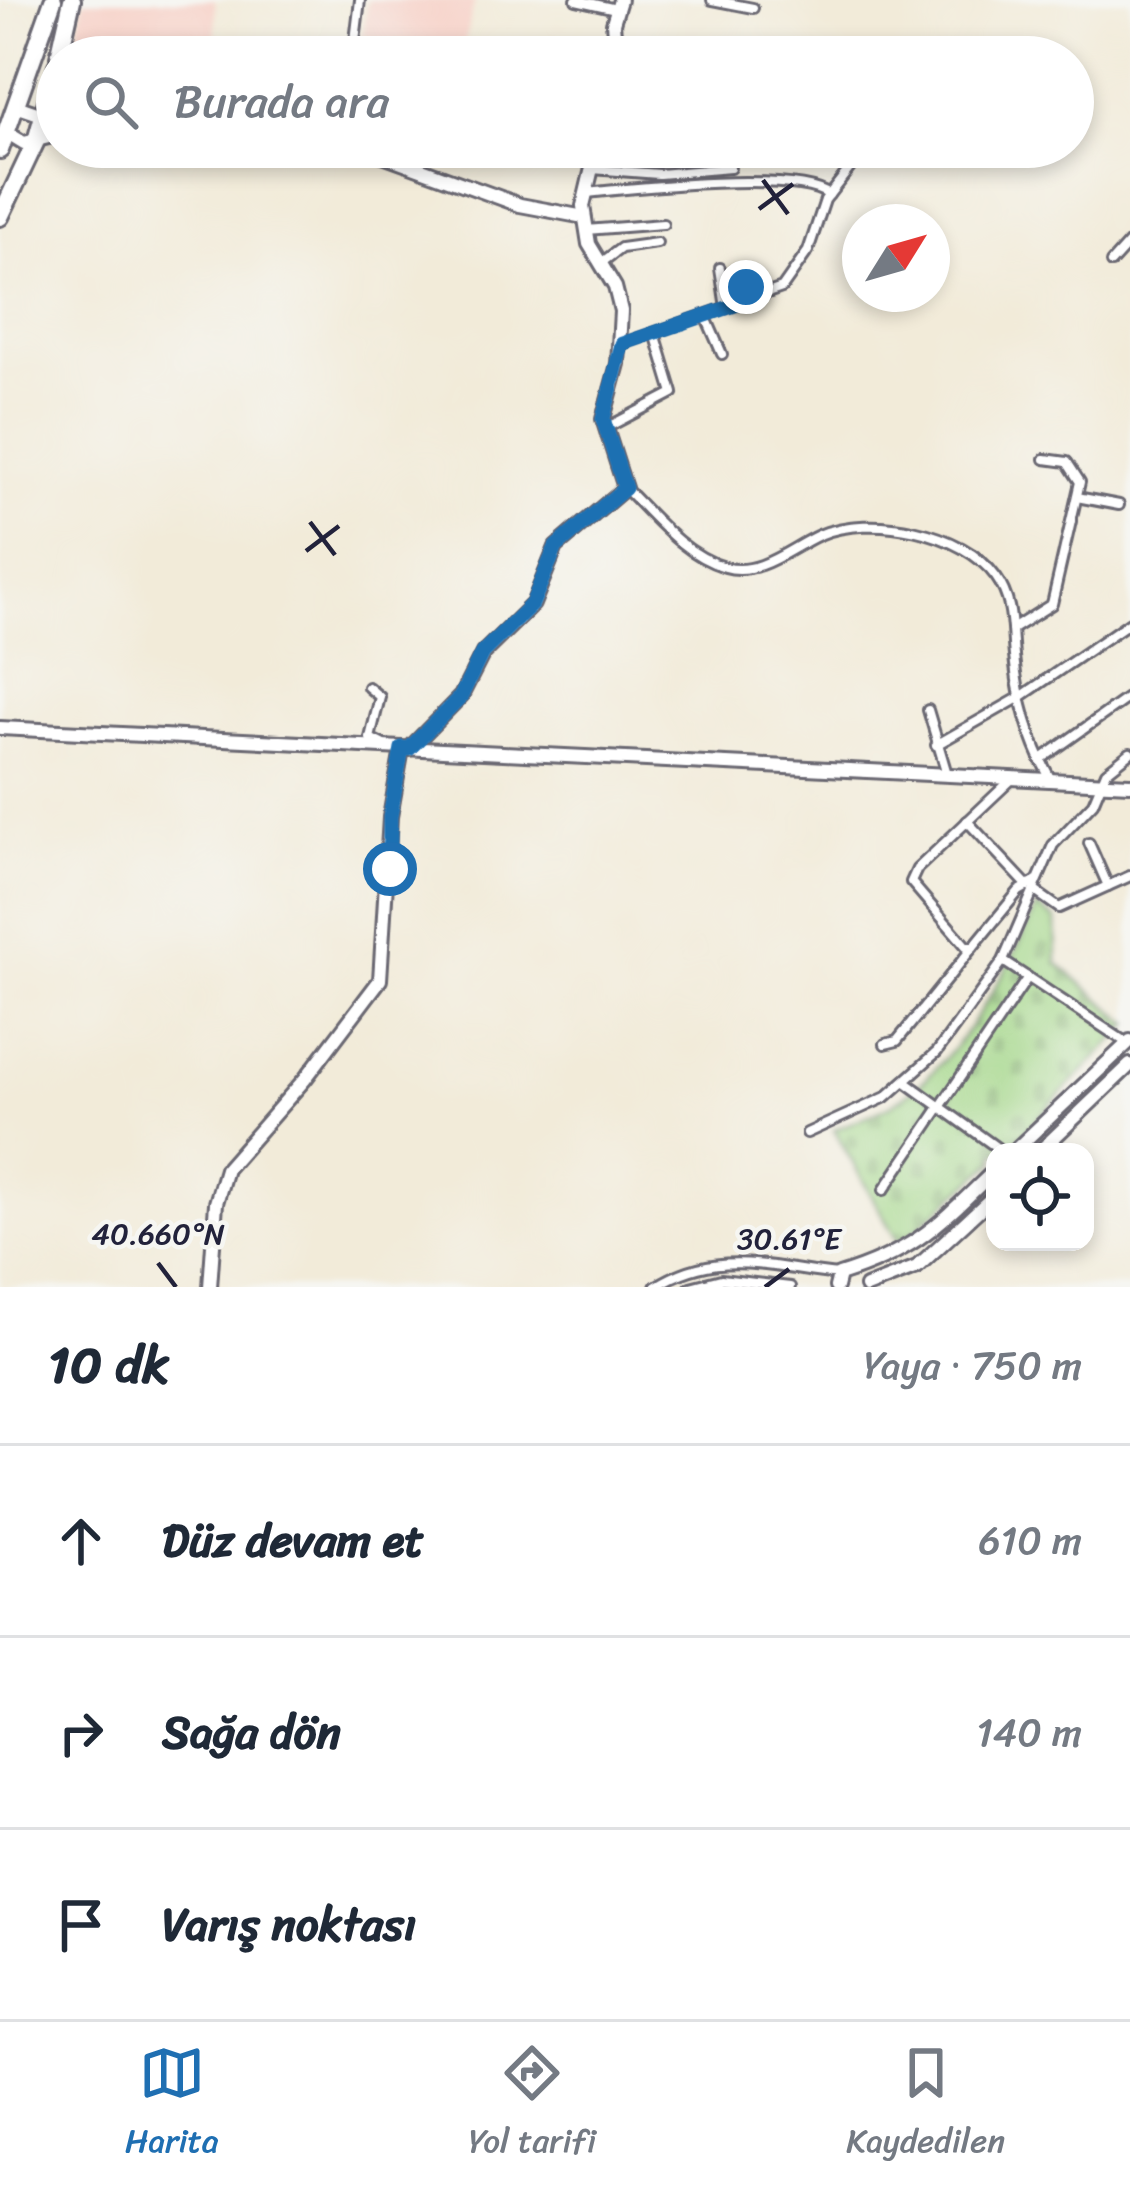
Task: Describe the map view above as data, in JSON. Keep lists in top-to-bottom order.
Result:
{
  "north": "top right",
  "page": {
    "search": "Burada ara",
    "heading": ["10 dk", "Yaya · 750 m"],
    "list": [
      ["Düz devam et", "610 m"],
      ["Sağa dön", "140 m"],
      "Varış noktası"
    ],
    "nav": ["Harita", "Yol tarifi", "Kaydedilen"]
  },
  "coordinates": ["40.660°N", "30.61°E"]
}
